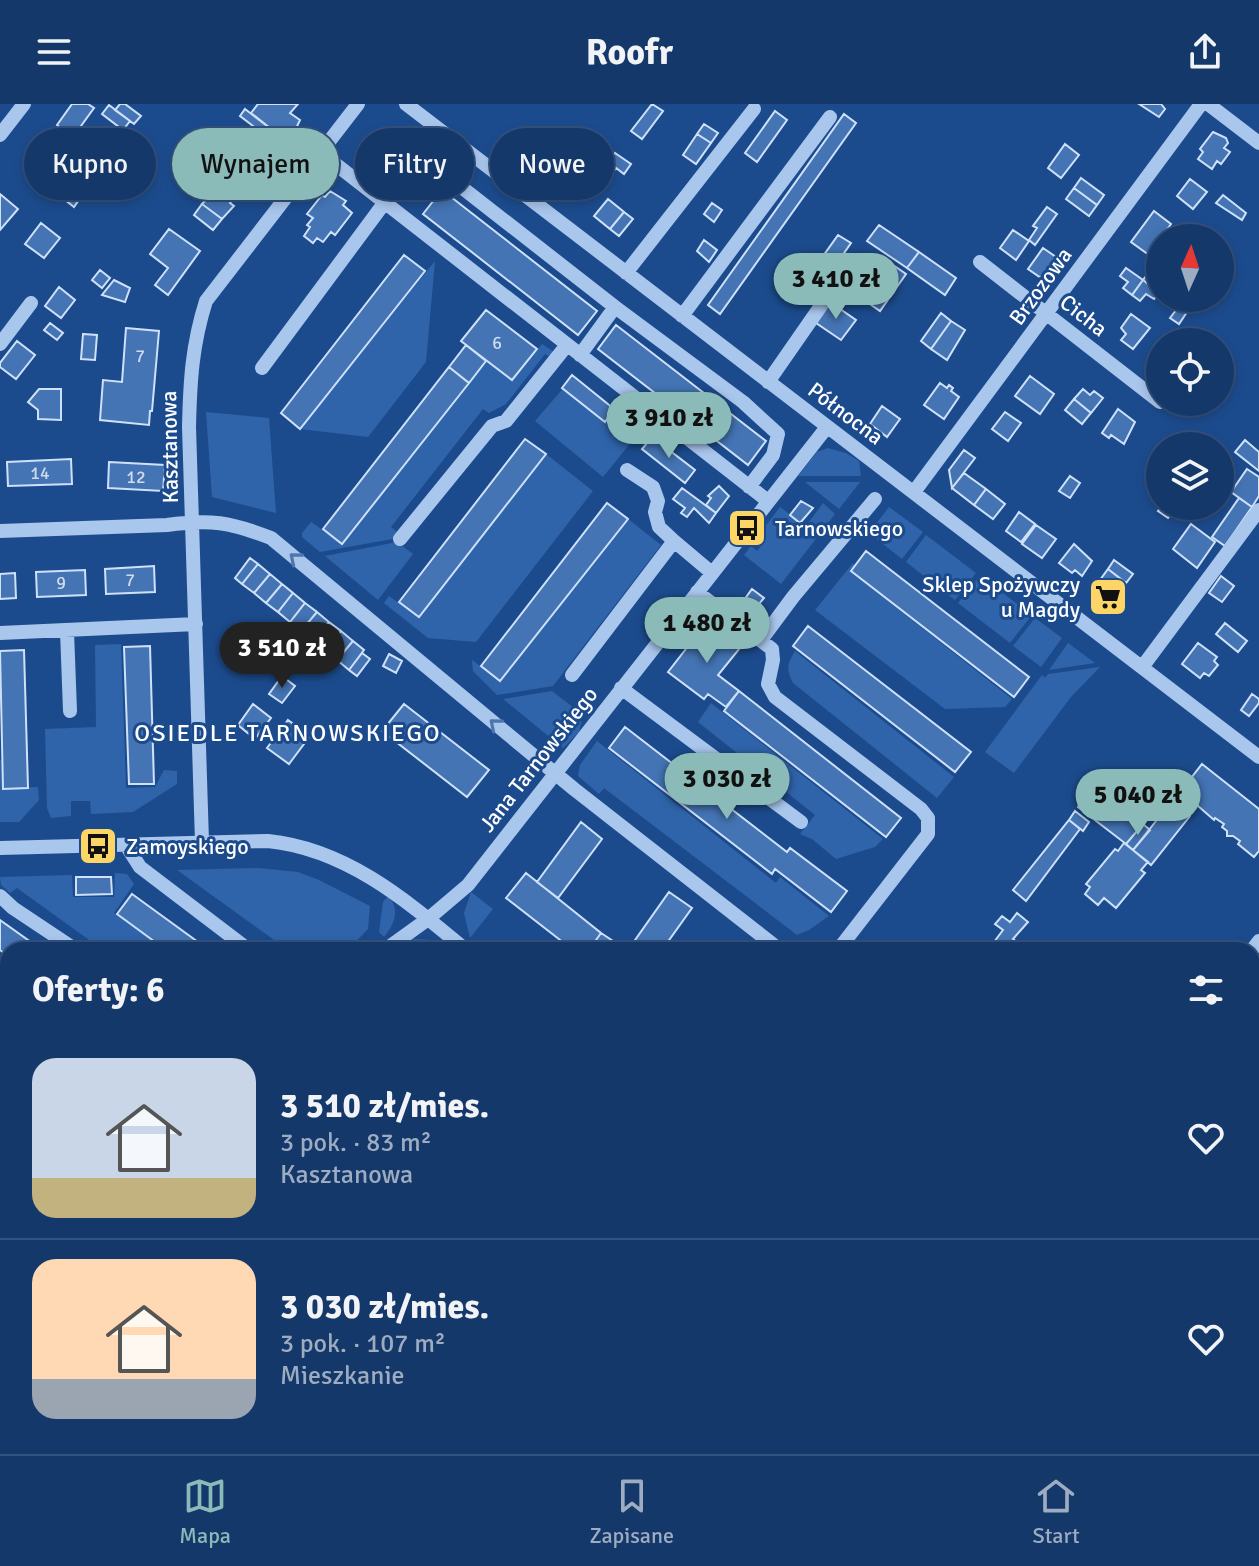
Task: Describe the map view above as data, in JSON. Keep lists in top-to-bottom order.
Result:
{
  "streets": {
    "street": [
      "Brzozowa",
      "Cicha",
      "Północna",
      "Kasztanowa",
      "Jana Tarnowskiego"
    ]
  },
  "crossings": [
    ["Brzozowa", "Cicha"],
    ["Brzozowa", "Północna"],
    ["Północna", "Jana Tarnowskiego"]
  ],
  "districts": ["OSIEDLE TARNOWSKIEGO"],
  "places": {
    "bus stop": ["Tarnowskiego", "Zamoyskiego"],
    "supermarket": ["Sklep Spożywczy u Magdy"]
  },
  "house_numbers": [
    "6",
    "7",
    "14",
    "12",
    "7",
    "9"
  ],
  "north": "top",
  "page": {
    "header": "Roofr",
    "chip": [
      "Kupno",
      "Wynajem",
      "Filtry",
      "Nowe"
    ],
    "price": [
      "3 410 zł",
      "3 910 zł",
      "1 480 zł",
      "3 510 zł",
      "3 030 zł",
      "5 040 zł"
    ],
    "heading": "Oferty: 6",
    "list": [
      {
        "name": "3 510 zł/mies.",
        "note": "3 pok. · 83 m² · Kasztanowa"
      },
      {
        "name": "3 030 zł/mies.",
        "note": "3 pok. · 107 m² · Mieszkanie"
      }
    ],
    "tabs": ["Mapa", "Zapisane", "Start"]
  }
}
